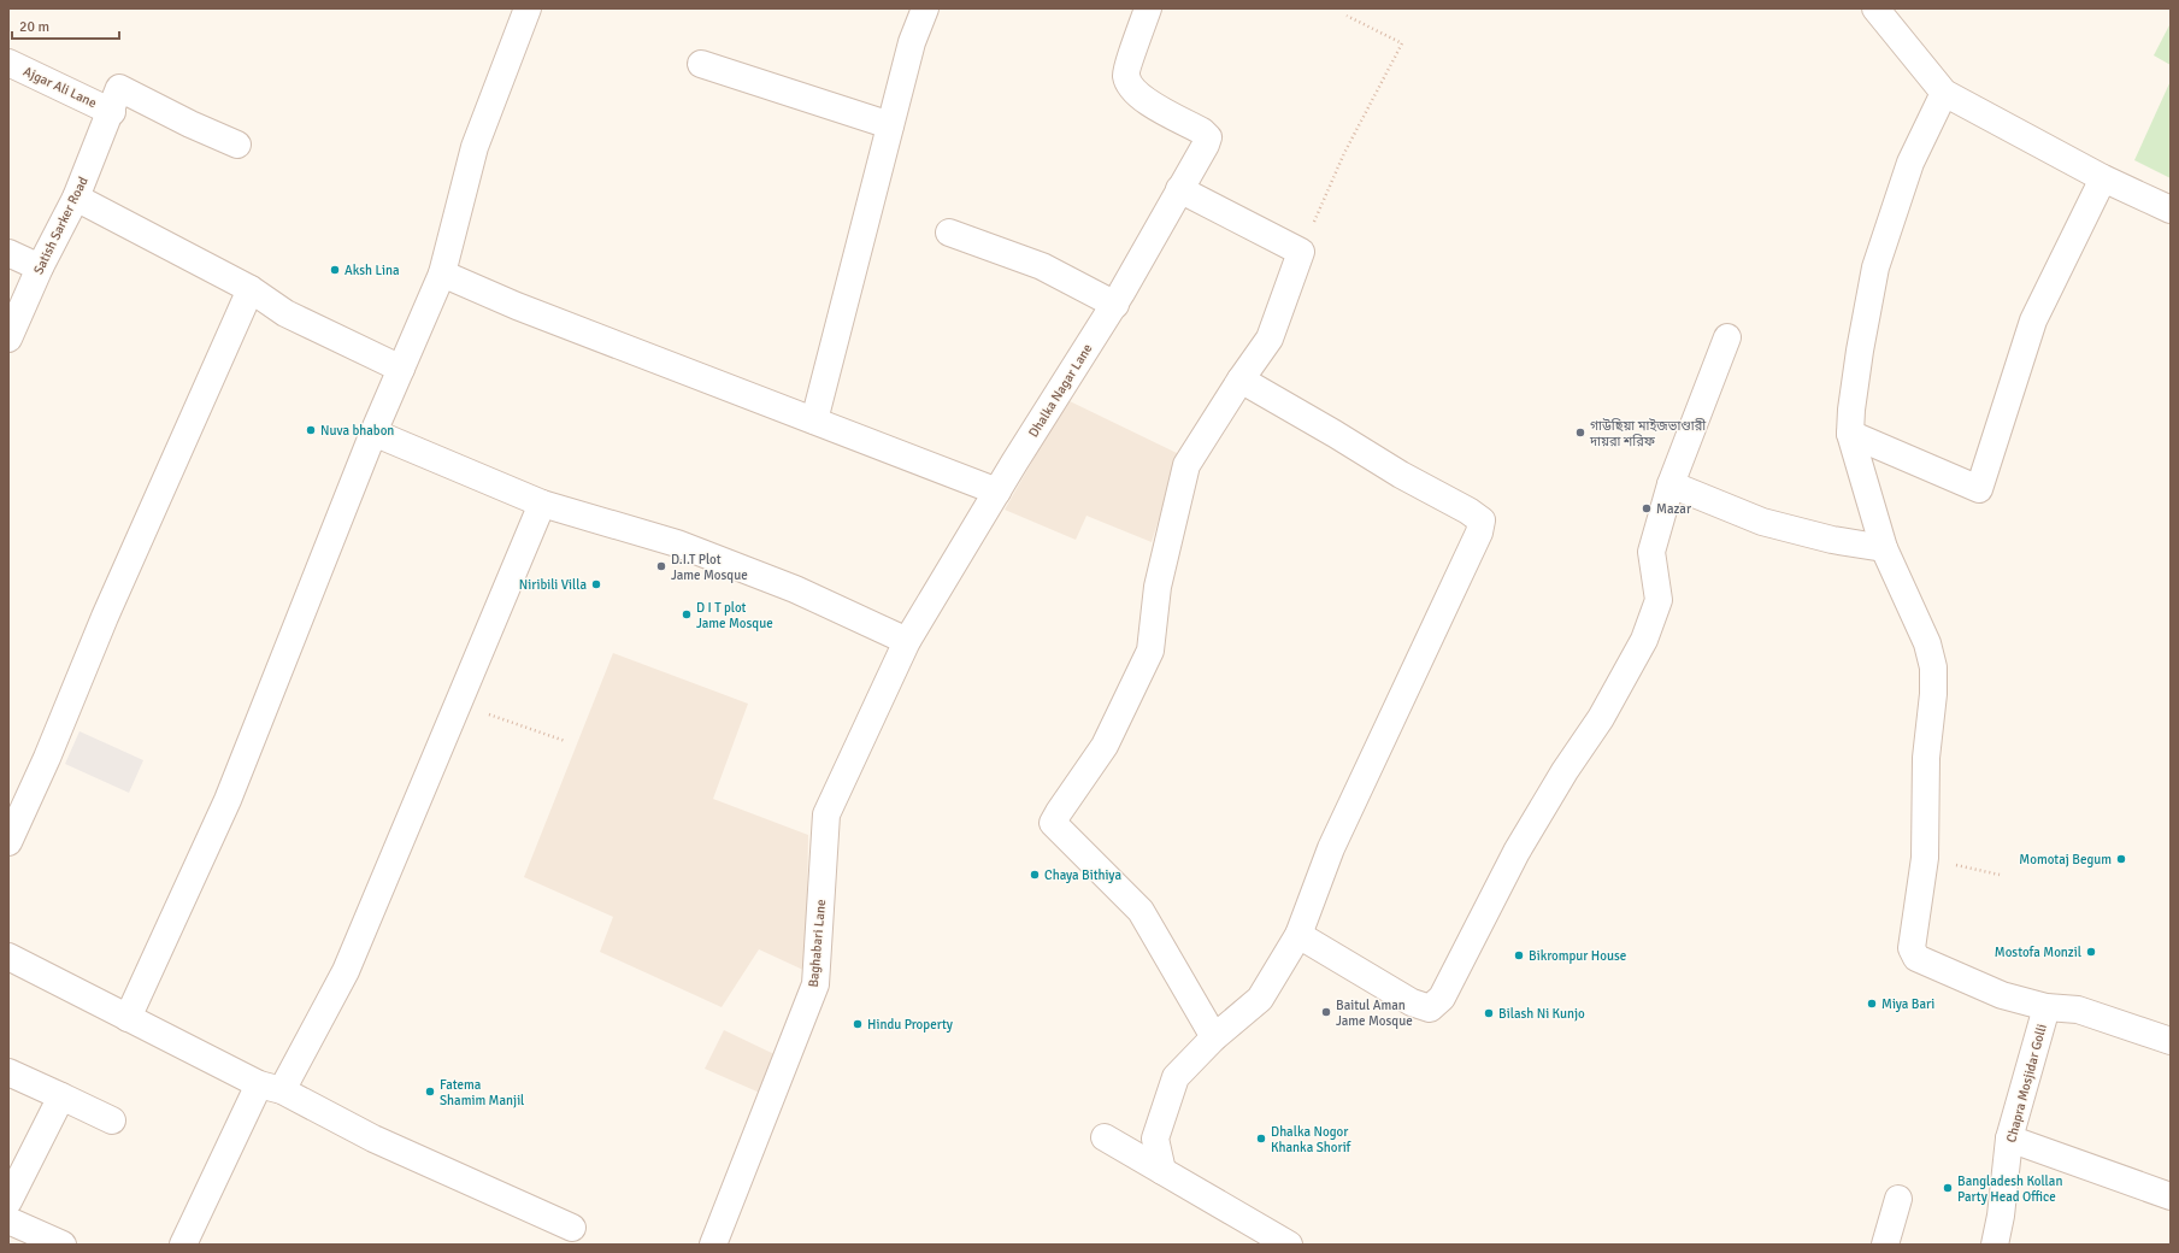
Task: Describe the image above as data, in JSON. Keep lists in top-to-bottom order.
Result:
{
  "streets": {
    "street": [
      "Ajgar Ali Lane",
      "Satish Sarker Road",
      "Dhalka Nagar Lane",
      "Baghabari Lane",
      "Chapra Mosjidar Golli"
    ]
  },
  "crossings": [
    ["Ajgar Ali Lane", "Satish Sarker Road"],
    ["Dhalka Nagar Lane", "Baghabari Lane"]
  ],
  "places": [
    "Aksh Lina",
    "Nuva bhabon",
    "গাউছিয়া মাইজভাণ্ডারী দায়রা শরিফ",
    "Mazar",
    "D.I.T Plot Jame Mosque",
    "Niribili Villa",
    "D I T plot Jame Mosque",
    "Momotaj Begum",
    "Chaya Bithiya",
    "Mostofa Monzil",
    "Bikrompur House",
    "Miya Bari",
    "Baitul Aman Jame Mosque",
    "Bilash Ni Kunjo",
    "Hindu Property",
    "Fatema Shamim Manjil",
    "Dhalka Nogor Khanka Shorif",
    "Bangladesh Kollan Party Head Office"
  ],
  "scale_bar": "20 m"
}
